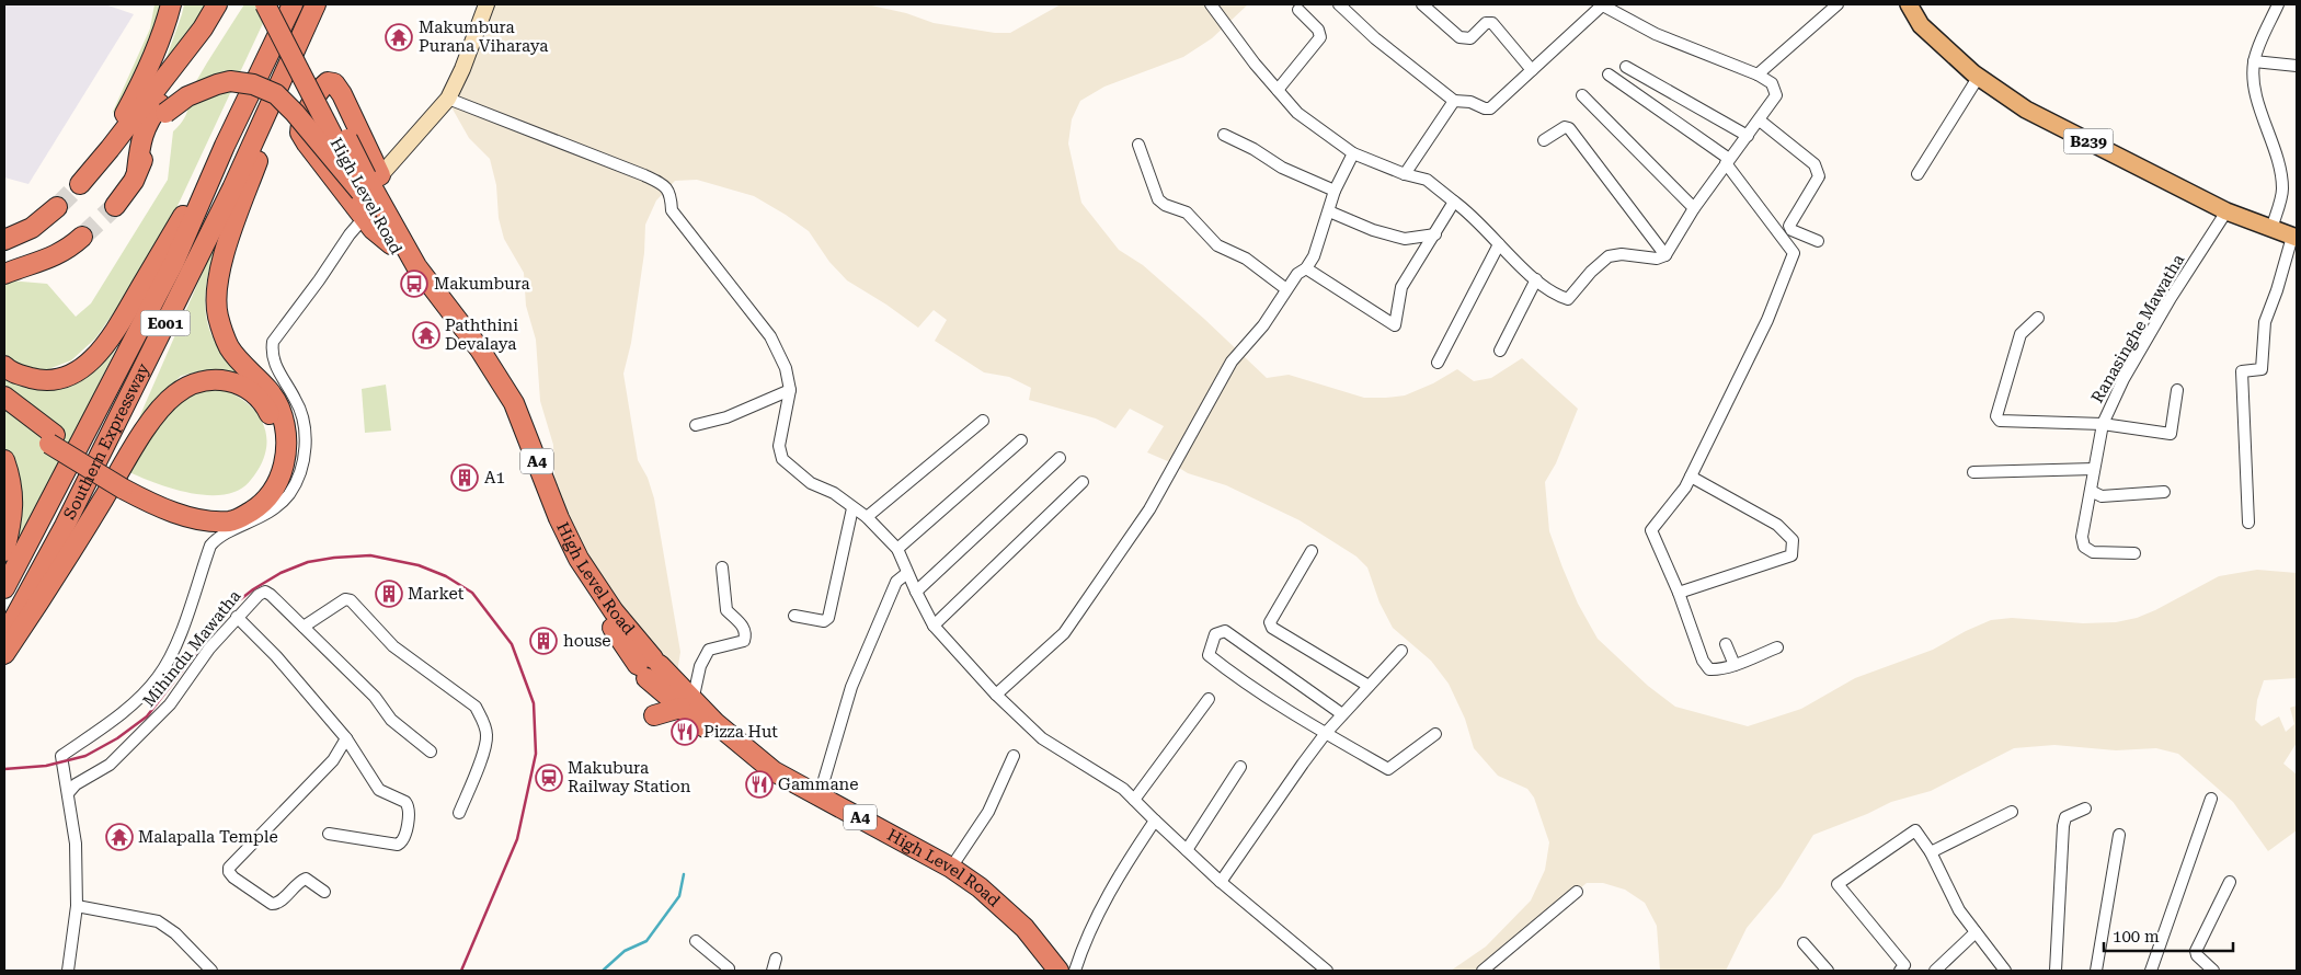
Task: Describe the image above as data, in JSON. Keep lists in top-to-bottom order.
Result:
{
  "streets": {
    "highway": [
      "High Level Road",
      "E001",
      "Southern Expressway",
      "A4"
    ],
    "main road": ["B239"],
    "street": ["Ranasinghe Mawatha", "Mihindu Mawatha"]
  },
  "crossings": [
    ["B239", "Ranasinghe Mawatha"]
  ],
  "places": {
    "temple": ["Makumbura Purana Viharaya", "Paththini Devalaya", "Malapalla Temple"],
    "bus stop": ["Makumbura"],
    "building": ["A1", "Market", "house"],
    "restaurant": ["Pizza Hut", "Gammane"],
    "station": ["Makubura Railway Station"]
  },
  "scale_bar": "100 m"
}
